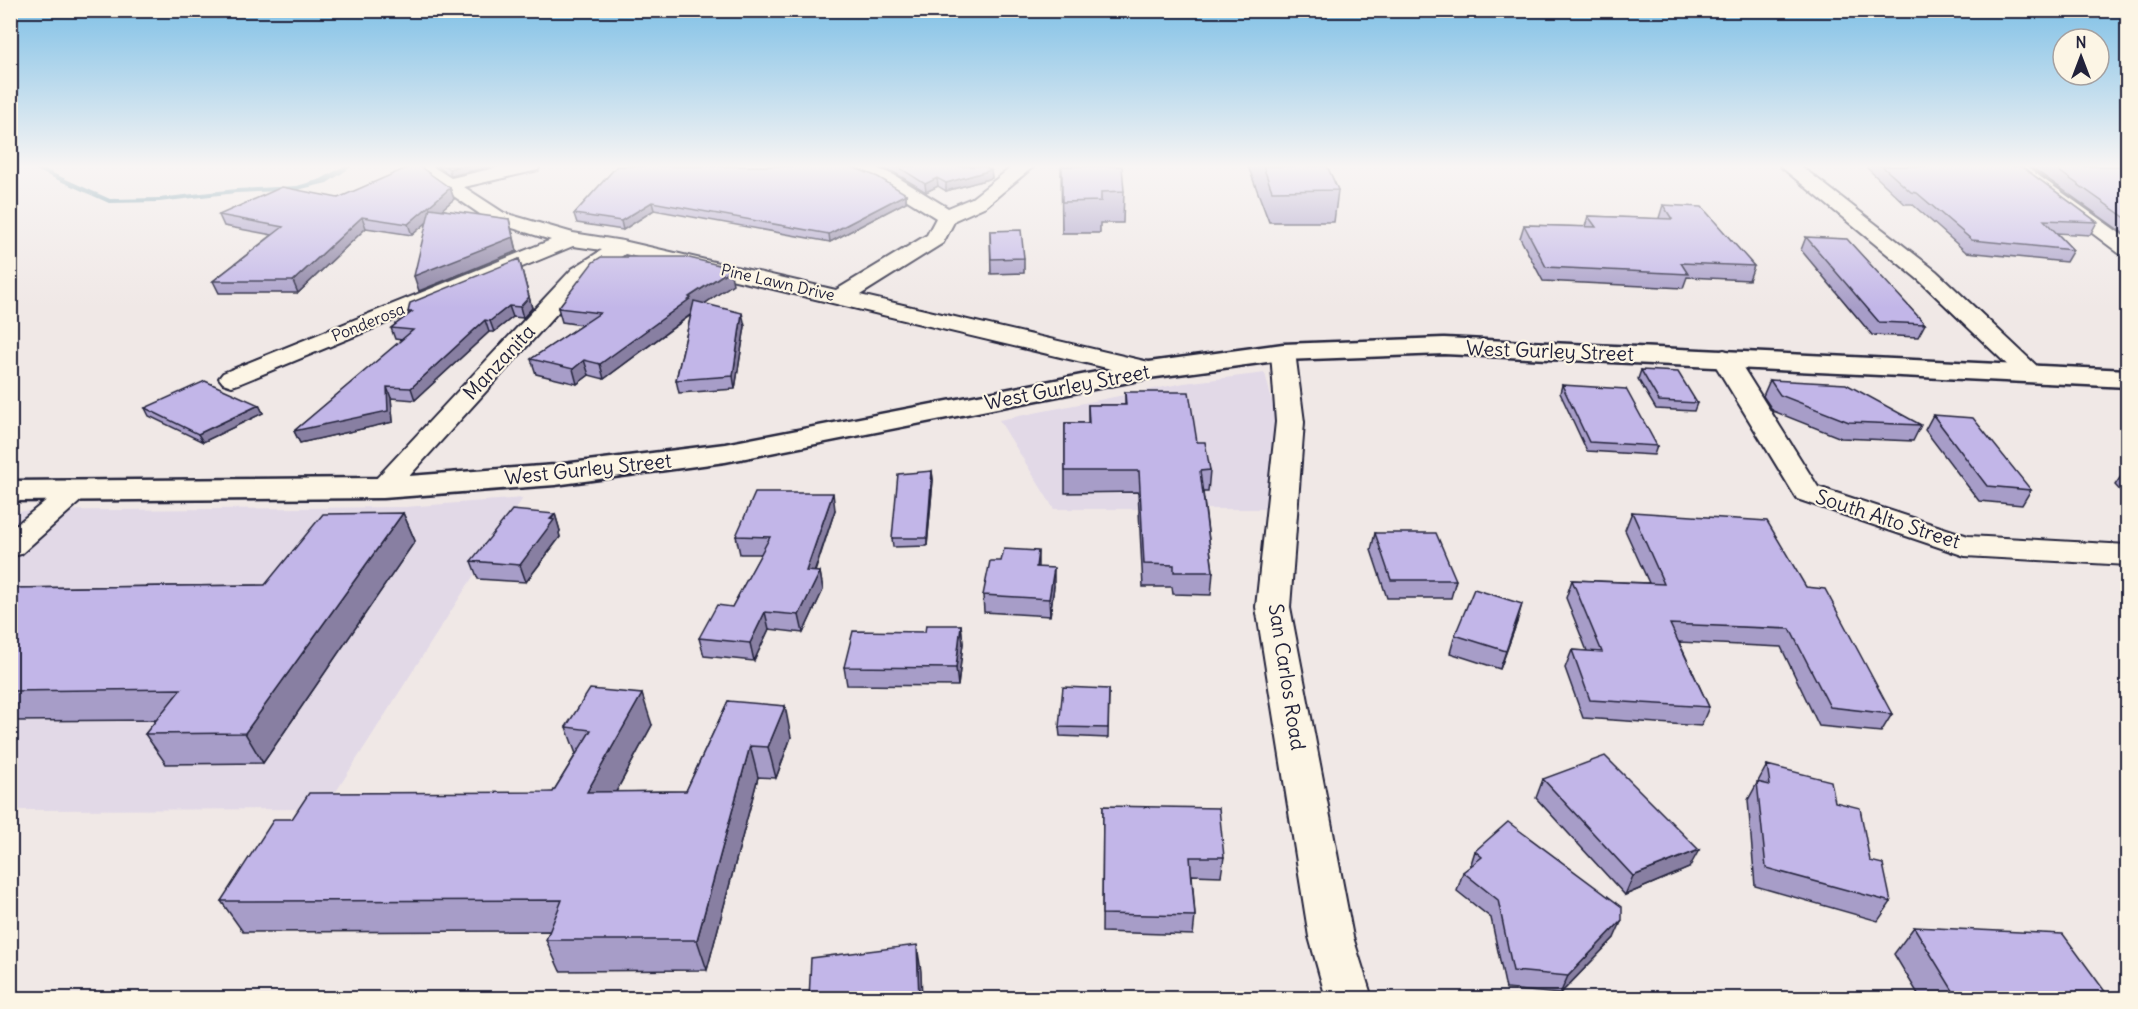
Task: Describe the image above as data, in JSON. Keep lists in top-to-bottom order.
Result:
{
  "streets": {
    "main road": ["West Gurley Street"],
    "street": [
      "Pine Lawn Drive",
      "Ponderosa",
      "Manzanita",
      "South Alto Street",
      "San Carlos Road"
    ]
  },
  "crossings": [
    ["Pine Lawn Drive", "Ponderosa"],
    ["Pine Lawn Drive", "West Gurley Street"],
    ["Pine Lawn Drive", "Manzanita"],
    ["West Gurley Street", "Manzanita"],
    ["West Gurley Street", "South Alto Street"],
    ["West Gurley Street", "San Carlos Road"]
  ],
  "north": "top"
}
